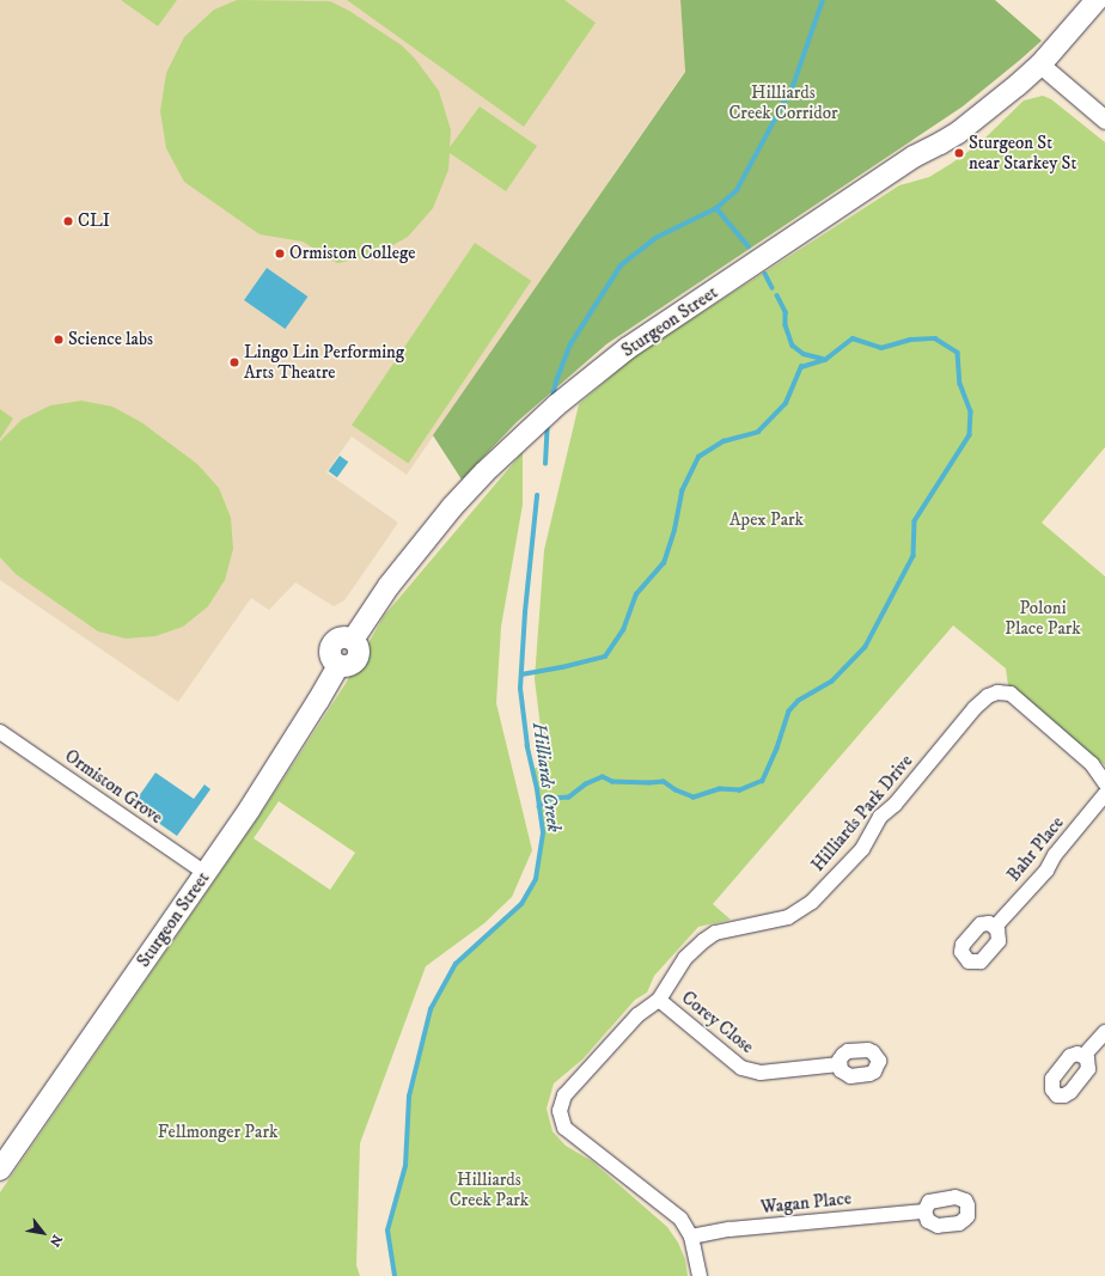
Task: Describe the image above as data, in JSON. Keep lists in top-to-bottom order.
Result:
{
  "streets": {
    "main road": ["Sturgeon Street"],
    "street": [
      "Ormiston Grove",
      "Hilliards Park Drive",
      "Bahr Place",
      "Corey Close",
      "Wagan Place"
    ]
  },
  "crossings": [
    ["Sturgeon Street", "Ormiston Grove"],
    ["Hilliards Park Drive", "Corey Close"],
    ["Hilliards Park Drive", "Wagan Place"]
  ],
  "water": ["Hilliards Creek"],
  "parks": [
    "Hilliards Creek Corridor",
    "Apex Park",
    "Poloni Place Park",
    "Fellmonger Park",
    "Hilliards Creek Park"
  ],
  "places": [
    "Sturgeon St near Starkey St",
    "CLI",
    "Ormiston College",
    "Science labs",
    "Lingo Lin Performing Arts Theatre"
  ],
  "north": "bottom right"
}
